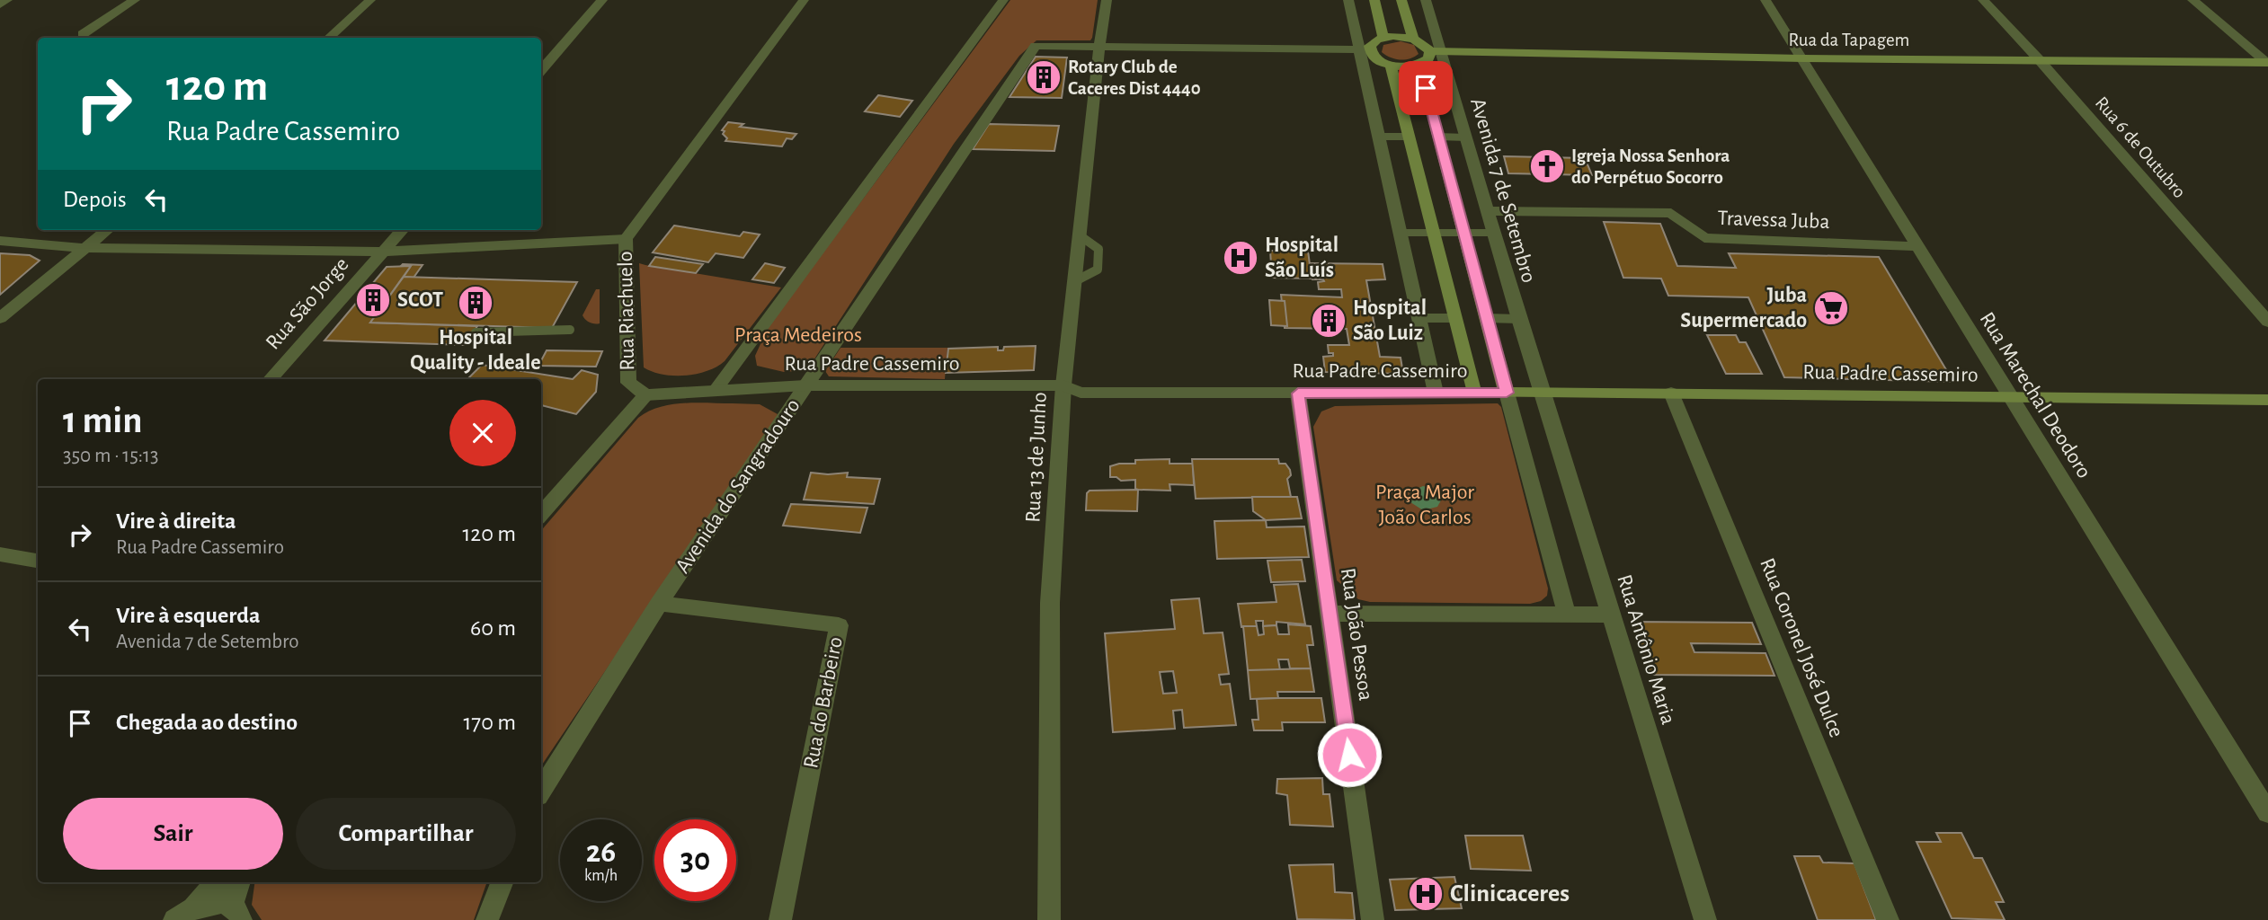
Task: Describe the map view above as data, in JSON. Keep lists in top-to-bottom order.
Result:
{
  "streets": {
    "main road": ["Rua da Tapagem", "Rua Padre Cassemiro"],
    "street": [
      "Rua 6 de Outubro",
      "Avenida 7 de Setembro",
      "Travessa Juba",
      "Rua São Jorge",
      "Rua Riachuelo",
      "Rua Marechal Deodoro",
      "Rua 13 de Junho",
      "Avenida do Sangradouro",
      "Rua João Pessoa",
      "Rua Coronel José Dulce",
      "Rua Antônio Maria",
      "Rua do Barbeiro"
    ]
  },
  "crossings": [
    ["Rua da Tapagem", "Rua 6 de Outubro"],
    ["Rua da Tapagem", "Avenida 7 de Setembro"],
    ["Rua da Tapagem", "Rua Marechal Deodoro"],
    ["Avenida 7 de Setembro", "Travessa Juba"],
    ["Avenida 7 de Setembro", "Rua Padre Cassemiro"],
    ["Avenida 7 de Setembro", "Rua Antônio Maria"],
    ["Travessa Juba", "Rua Marechal Deodoro"],
    ["Rua Riachuelo", "Rua Padre Cassemiro"],
    ["Rua Padre Cassemiro", "Rua Marechal Deodoro"],
    ["Rua Padre Cassemiro", "Rua 13 de Junho"],
    ["Rua Padre Cassemiro", "Avenida do Sangradouro"],
    ["Rua Padre Cassemiro", "Rua João Pessoa"],
    ["Rua Padre Cassemiro", "Rua Coronel José Dulce"],
    ["Rua Padre Cassemiro", "Rua Antônio Maria"],
    ["Rua 13 de Junho", "Avenida do Sangradouro"],
    ["Avenida do Sangradouro", "Rua do Barbeiro"]
  ],
  "parks": ["Praça Medeiros", "Praça Major João Carlos"],
  "places": {
    "building": [
      "Rotary Club de Caceres Dist 4440",
      "SCOT",
      "Hospital Quality - Ideale",
      "Hospital São Luiz"
    ],
    "church": ["Igreja Nossa Senhora do Perpétuo Socorro"],
    "hospital": ["Hospital São Luís", "Clinicaceres"],
    "supermarket": ["Juba Supermercado"]
  },
  "page": {
    "turn": ["120 m", "Rua Padre Cassemiro"],
    "then": "Depois",
    "heading": ["1 min", "350 m · 15:13"],
    "list": [
      {
        "name": "Vire à direita",
        "note": "Rua Padre Cassemiro",
        "value": "120 m"
      },
      {
        "name": "Vire à esquerda",
        "note": "Avenida 7 de Setembro",
        "value": "60 m"
      },
      {
        "name": "Chegada ao destino",
        "value": "170 m"
      }
    ],
    "buttons": ["Sair", "Compartilhar"],
    "speed": "26 km/h",
    "limit": "30"
  }
}
